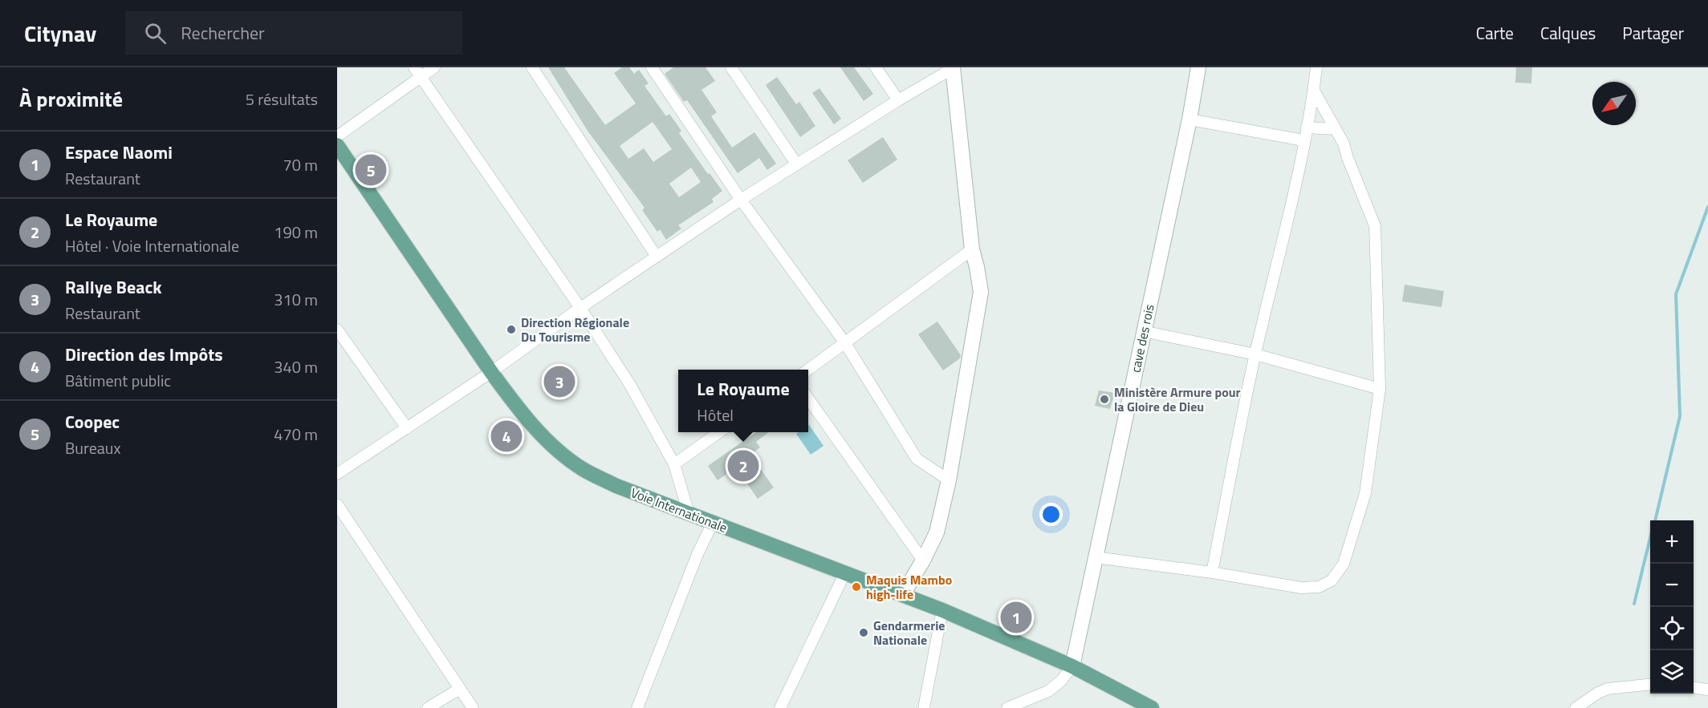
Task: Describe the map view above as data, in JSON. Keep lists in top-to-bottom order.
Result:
{
  "streets": {
    "main road": ["Voie Internationale"],
    "street": ["cave des rois"]
  },
  "crossings": [
    ["cave des rois", "Voie Internationale"]
  ],
  "places": [
    "Direction Régionale Du Tourisme",
    "Ministère Armure pour la Gloire de Dieu",
    "Maquis Mambo high-life",
    "Gendarmerie Nationale"
  ],
  "north": "bottom left",
  "page": {
    "header": "Citynav",
    "search": "Rechercher",
    "nav": ["Carte", "Calques", "Partager"],
    "heading": ["À proximité", "5 résultats"],
    "list": [
      {
        "mark": "1",
        "name": "Espace Naomi",
        "note": "Restaurant",
        "value": "70 m"
      },
      {
        "mark": "2",
        "name": "Le Royaume",
        "note": "Hôtel · Voie Internationale",
        "value": "190 m"
      },
      {
        "mark": "3",
        "name": "Rallye Beack",
        "note": "Restaurant",
        "value": "310 m"
      },
      {
        "mark": "4",
        "name": "Direction des Impôts",
        "note": "Bâtiment public",
        "value": "340 m"
      },
      {
        "mark": "5",
        "name": "Coopec",
        "note": "Bureaux",
        "value": "470 m"
      }
    ],
    "pins": [
      "5",
      "3",
      "4",
      "2",
      "1"
    ],
    "popup": ["Le Royaume", "Hôtel"],
    "map_buttons": ["+", "−"]
  }
}
